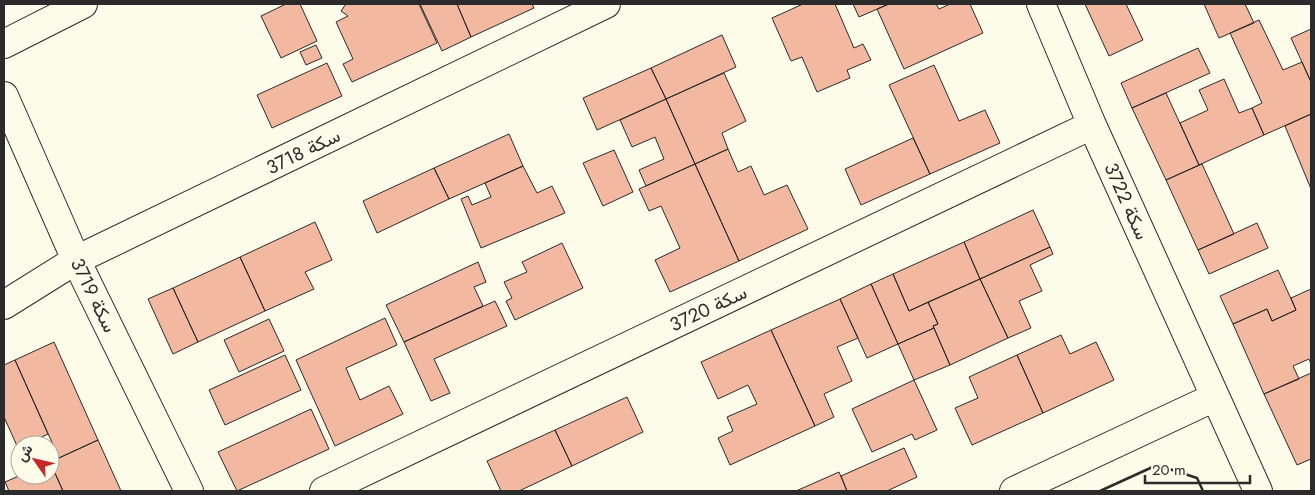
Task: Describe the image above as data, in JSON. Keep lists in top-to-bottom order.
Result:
{
  "streets": {
    "street": [
      "سكة 3718",
      "سكة 3722",
      "سكة 3719",
      "سكة 3720"
    ]
  },
  "crossings": [
    ["سكة 3718", "سكة 3719"],
    ["سكة 3722", "سكة 3720"]
  ],
  "scale_bar": "20 m",
  "north": "top left"
}
